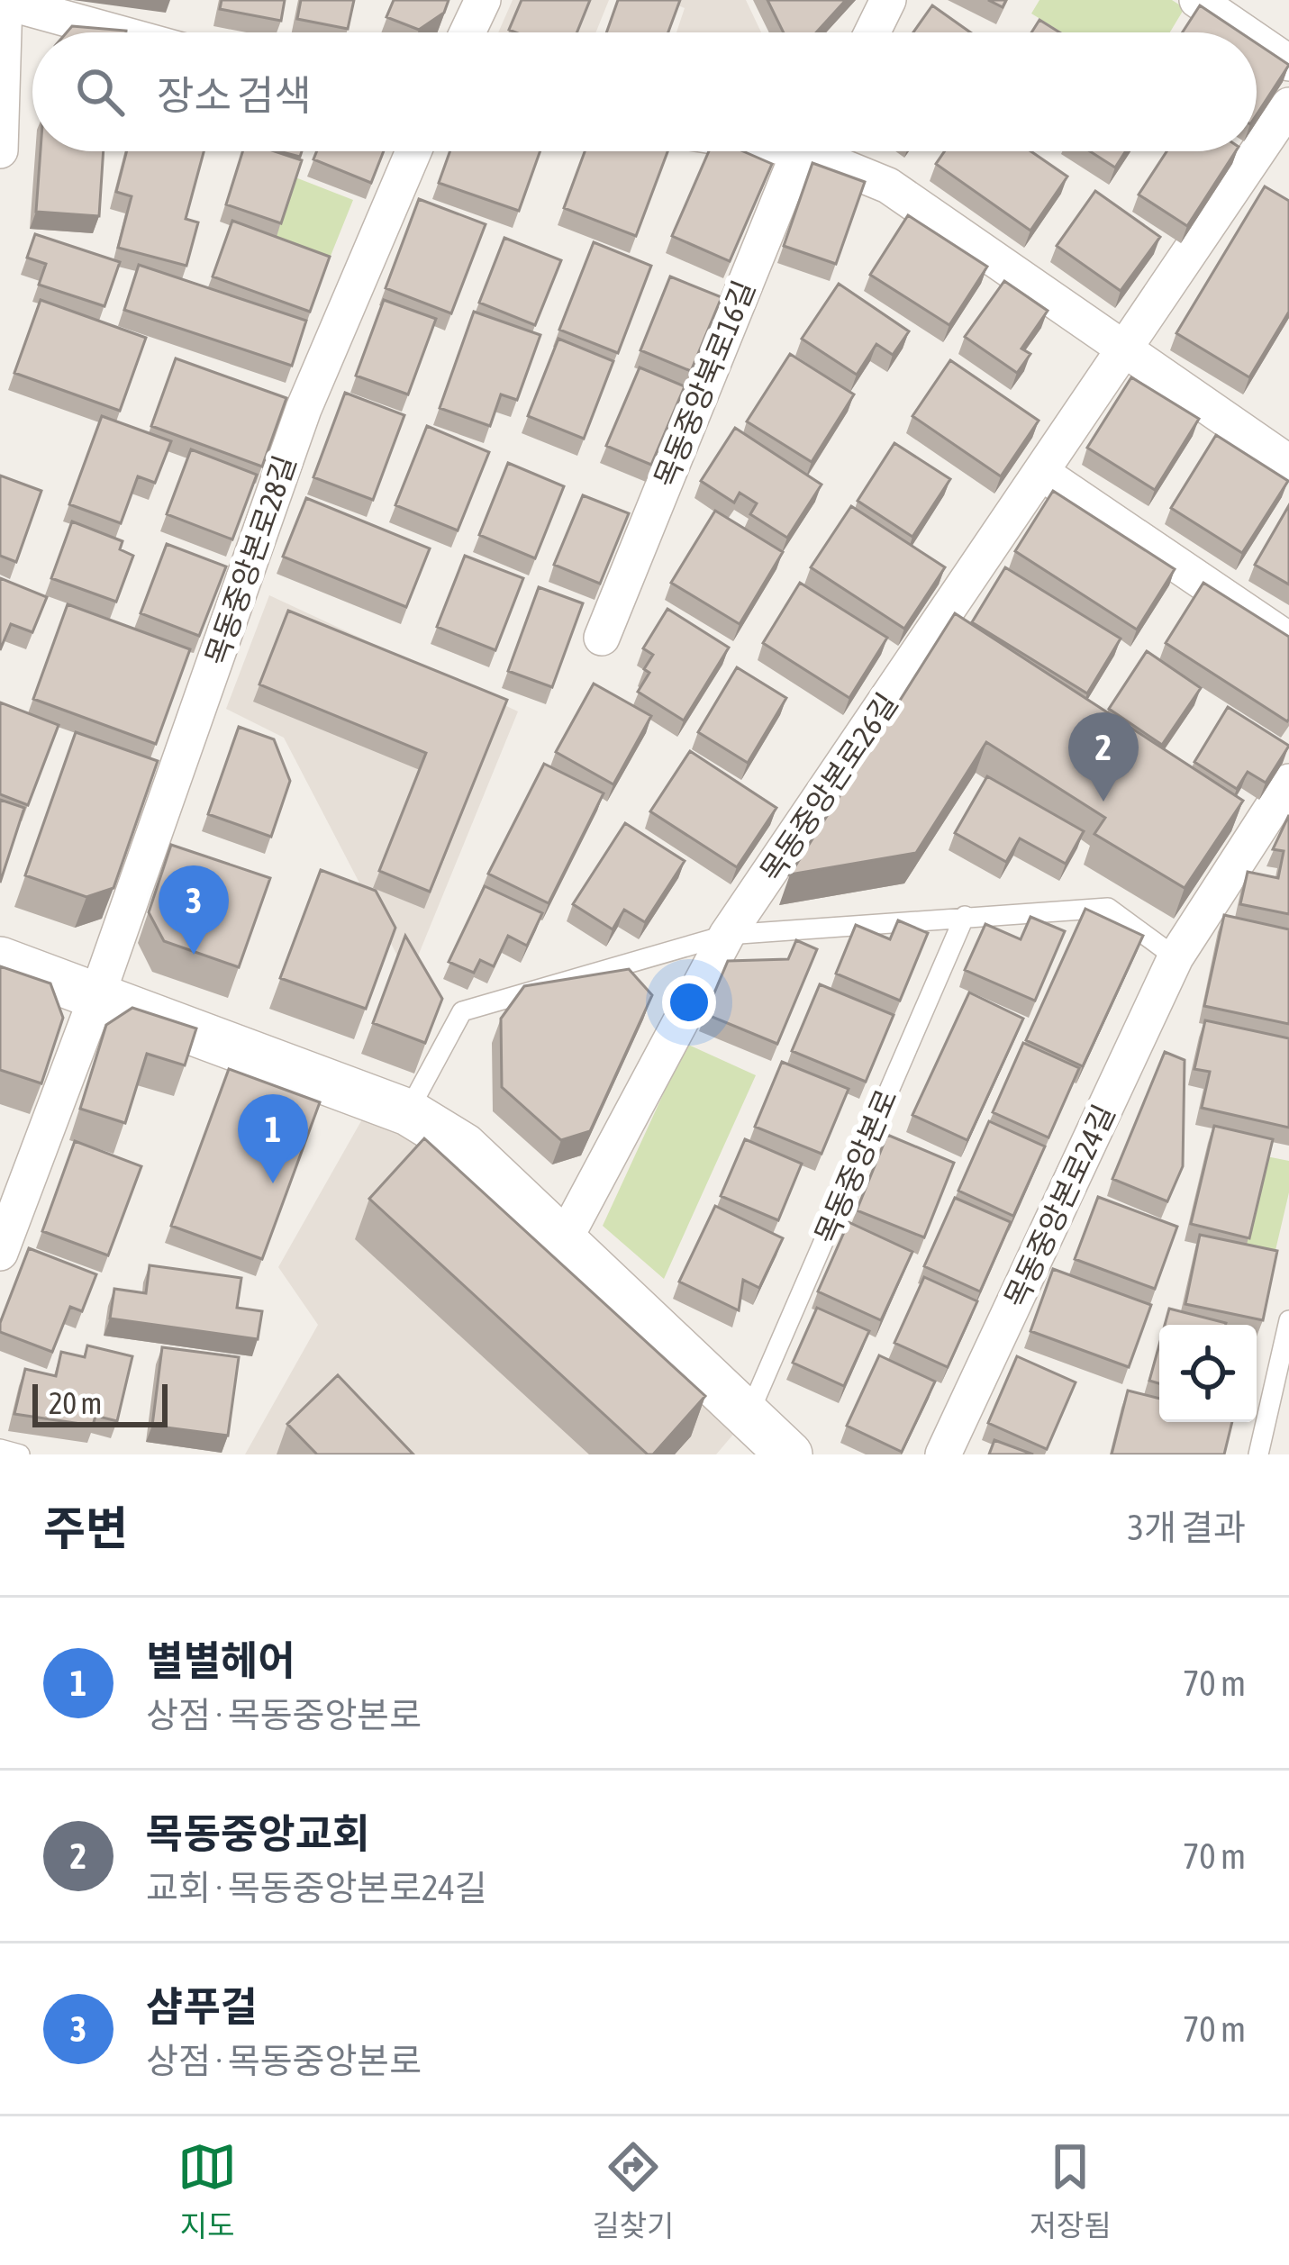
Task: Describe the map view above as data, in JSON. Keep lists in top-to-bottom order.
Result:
{
  "streets": {
    "street": [
      "목동중앙북로16길",
      "목동중앙본로28길",
      "목동중앙본로26길",
      "목동중앙본로24길"
    ],
    "lane": ["목동중앙본로"]
  },
  "scale_bar": "20 m",
  "page": {
    "search": "장소 검색",
    "pins": ["2", "3", "1"],
    "scale": "20 m",
    "heading": ["주변", "3개 결과"],
    "list": [
      {
        "mark": "1",
        "name": "별별헤어",
        "note": "상점 · 목동중앙본로",
        "value": "70 m"
      },
      {
        "mark": "2",
        "name": "목동중앙교회",
        "note": "교회 · 목동중앙본로24길",
        "value": "70 m"
      },
      {
        "mark": "3",
        "name": "샴푸걸",
        "note": "상점 · 목동중앙본로",
        "value": "70 m"
      }
    ],
    "nav": ["지도", "길찾기", "저장됨"]
  }
}
